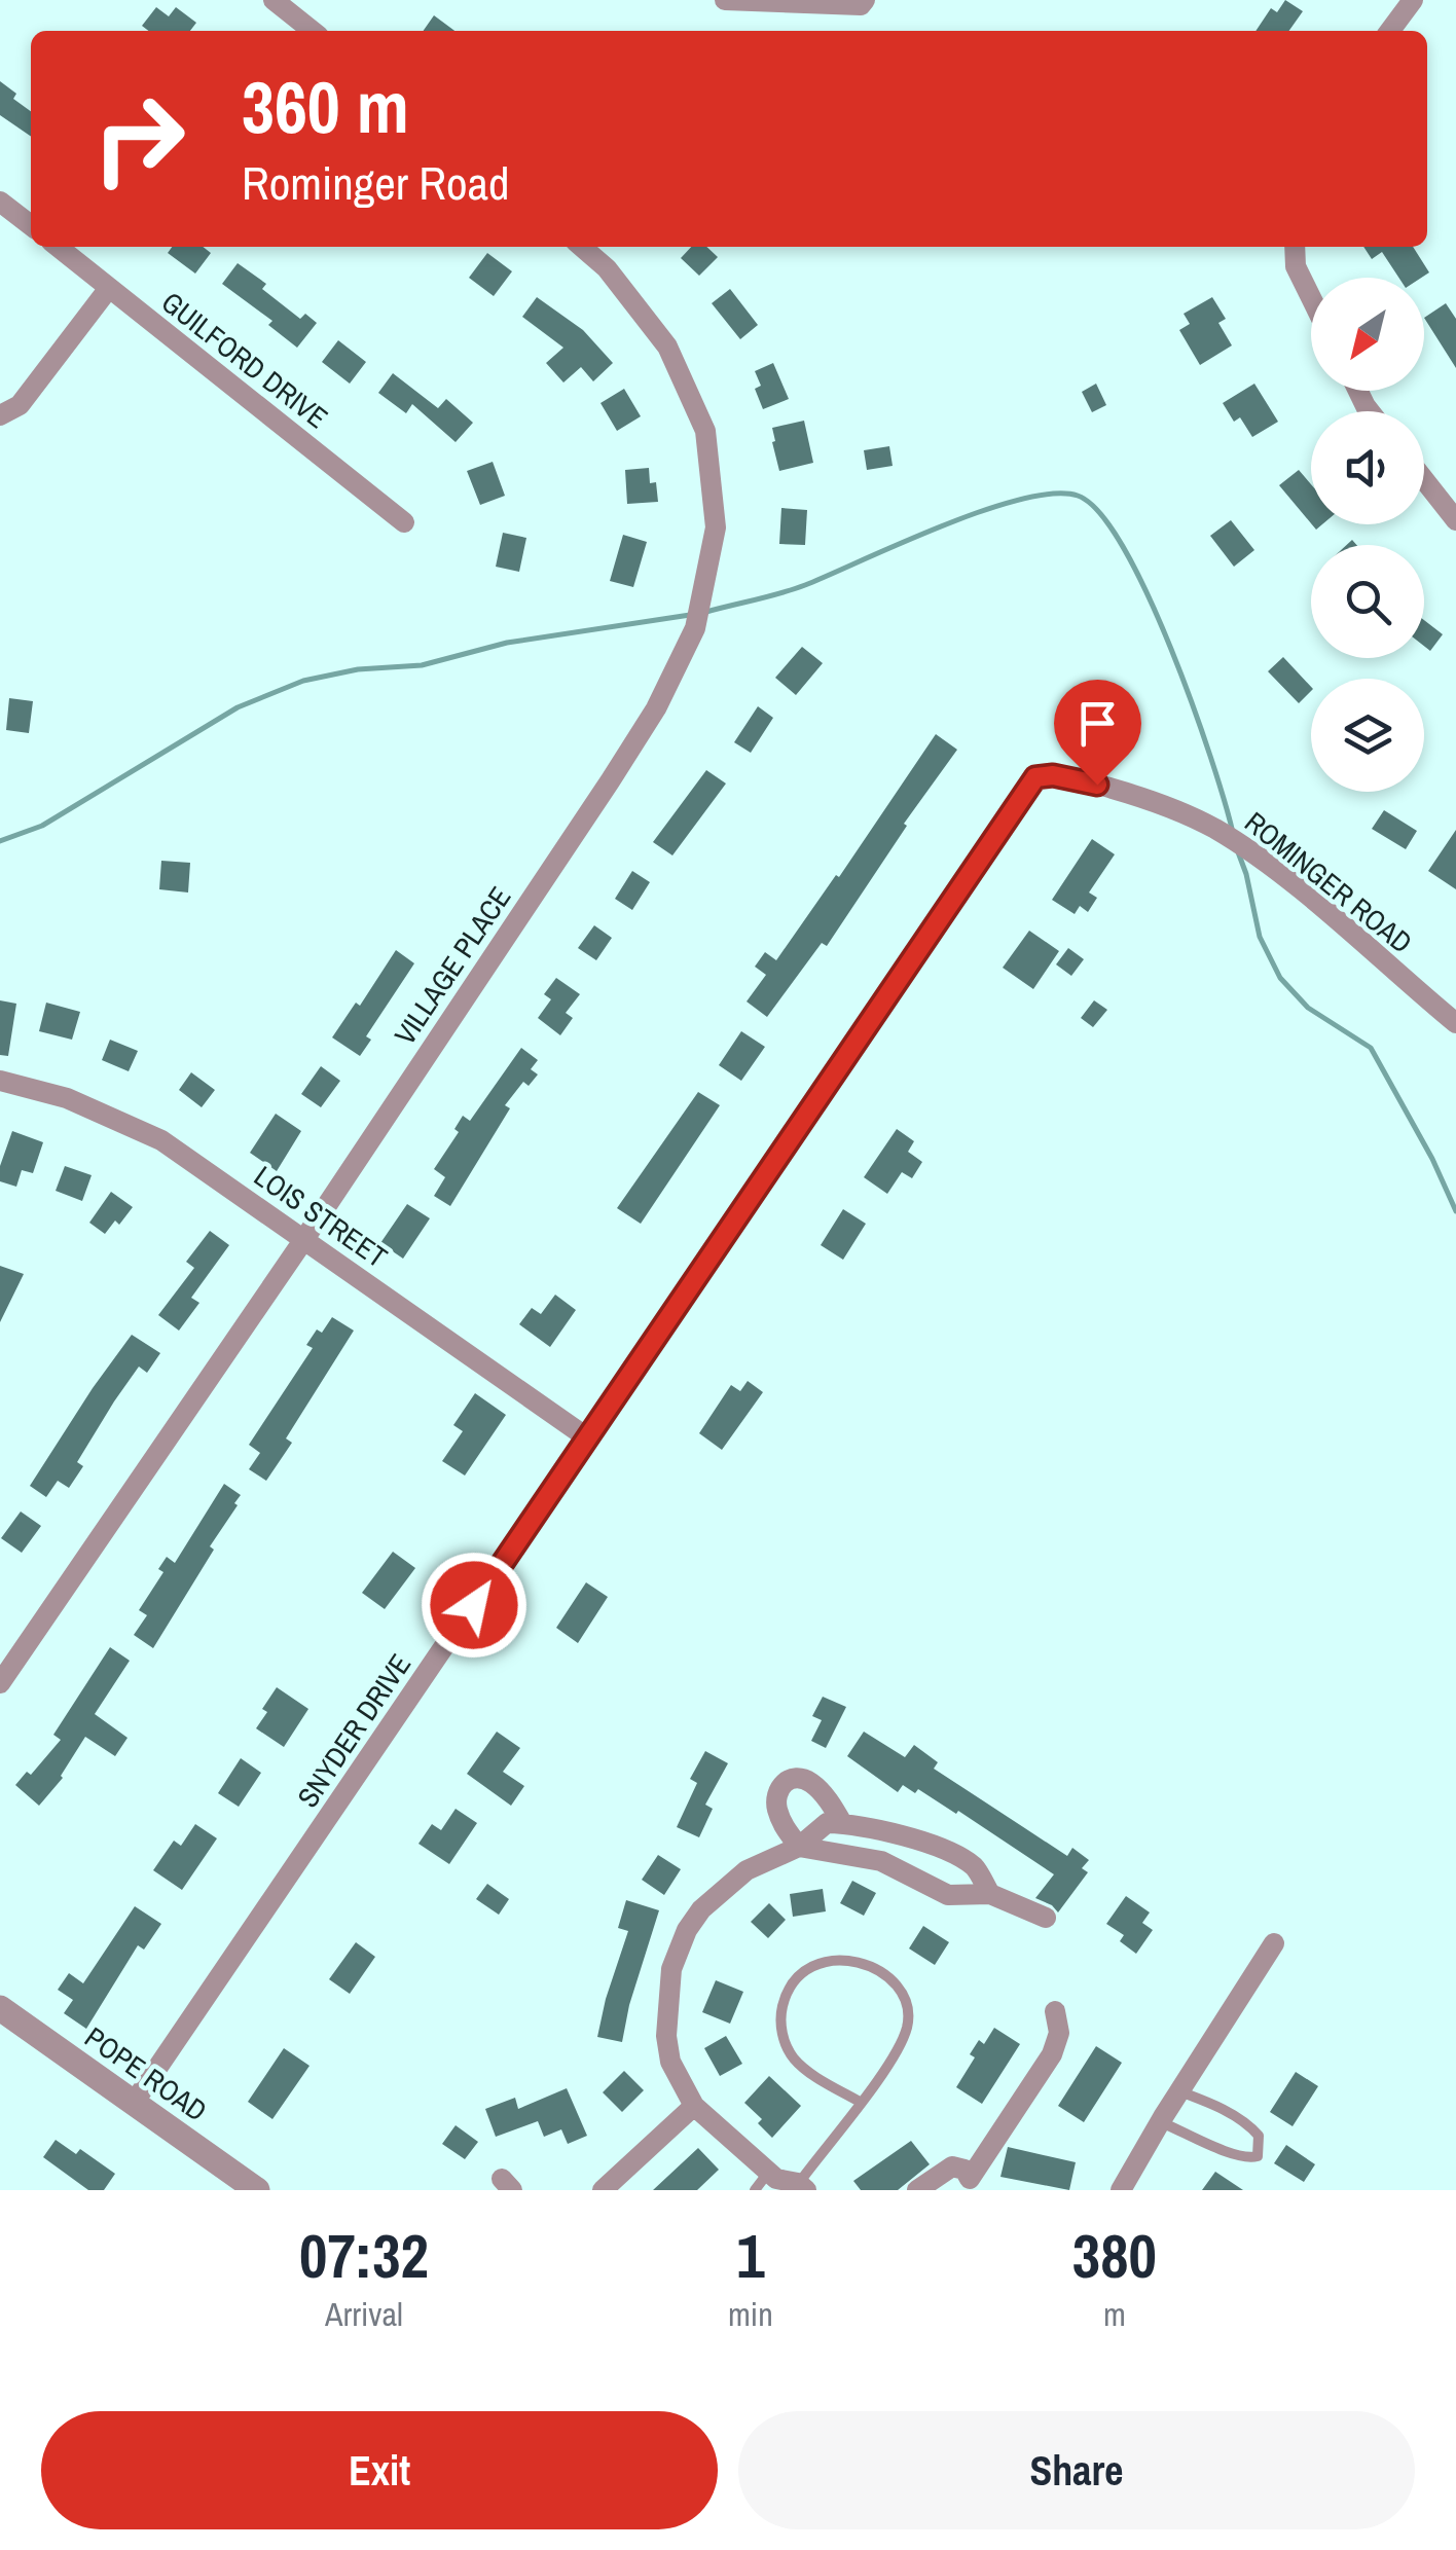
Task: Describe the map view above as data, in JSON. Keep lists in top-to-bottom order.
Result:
{
  "streets": {
    "street": [
      "GUILFORD DRIVE",
      "ROMINGER ROAD",
      "VILLAGE PLACE",
      "LOIS STREET",
      "SNYDER DRIVE",
      "POPE ROAD"
    ]
  },
  "crossings": [
    ["ROMINGER ROAD", "SNYDER DRIVE"],
    ["VILLAGE PLACE", "LOIS STREET"],
    ["LOIS STREET", "SNYDER DRIVE"],
    ["SNYDER DRIVE", "POPE ROAD"]
  ],
  "north": "bottom left",
  "page": {
    "turn": ["360 m", "Rominger Road"],
    "eta": [
      "07:32",
      "Arrival",
      "1",
      "min",
      "380",
      "m"
    ],
    "buttons": ["Exit", "Share"]
  }
}
